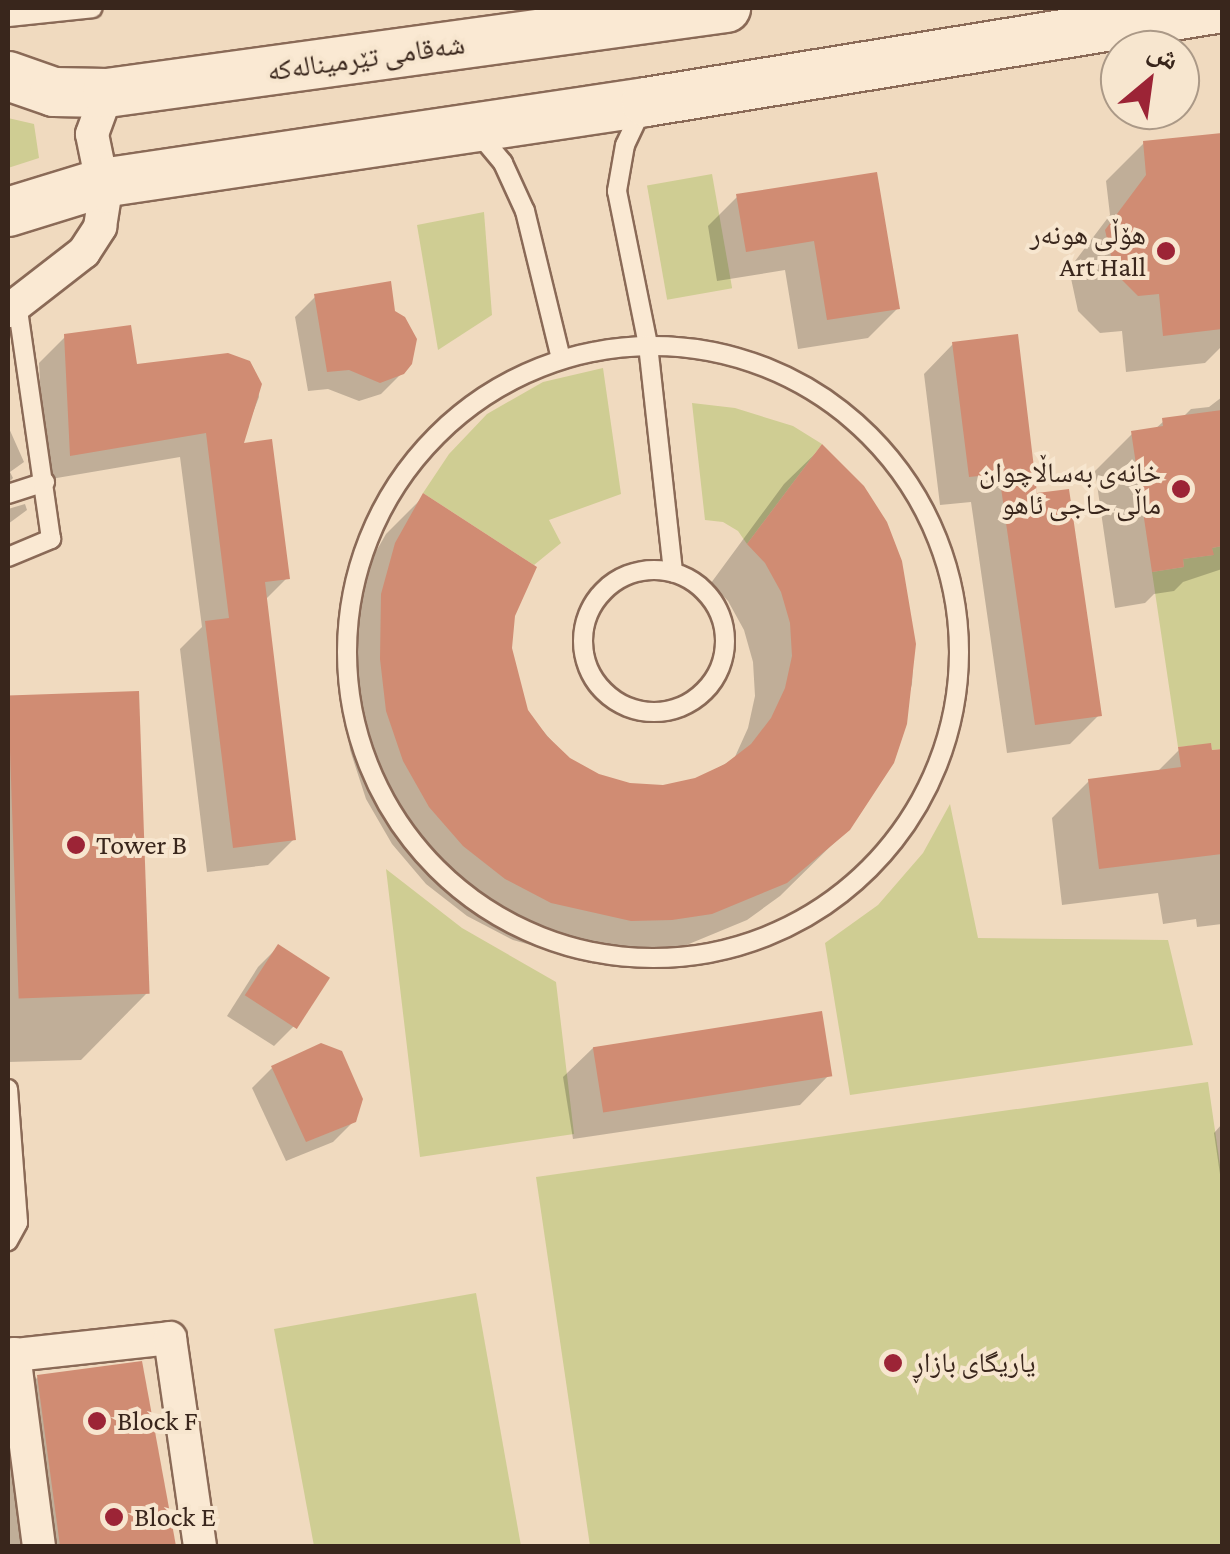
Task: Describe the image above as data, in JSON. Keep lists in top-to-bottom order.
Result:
{
  "streets": {
    "main road": ["شەقامی تێرمینالەکە"]
  },
  "places": [
    "هۆڵی هونەر Art Hall",
    "خانەی بەساڵاچوان ماڵی حاجی ئاهو",
    "Tower B",
    "یاریگای بازاڕ",
    "Block F",
    "Block E"
  ],
  "north": "top right"
}
